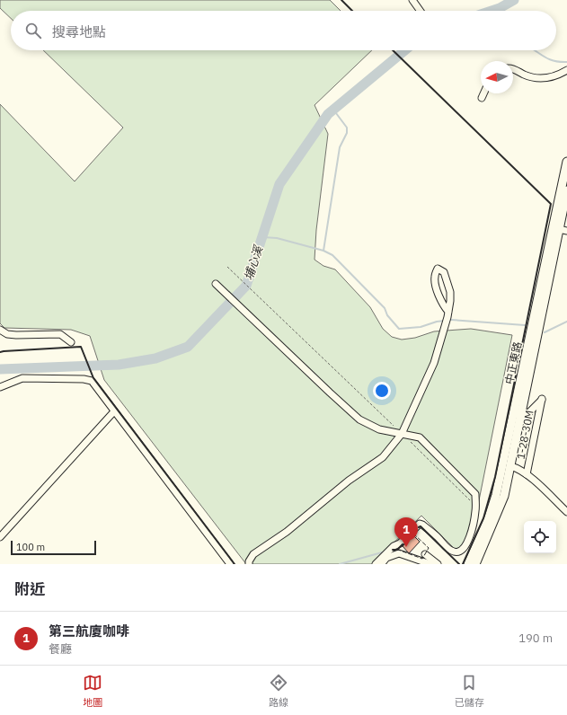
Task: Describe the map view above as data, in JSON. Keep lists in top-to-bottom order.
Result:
{
  "streets": {
    "main road": ["中正東路"],
    "street": ["1-28-30M"]
  },
  "crossings": [
    ["中正東路", "1-28-30M"]
  ],
  "water": ["埔心溪"],
  "scale_bar": "100 m",
  "north": "left",
  "page": {
    "search": "搜尋地點",
    "pins": "1",
    "scale": "100 m",
    "heading": "附近",
    "list": [
      {
        "mark": "1",
        "name": "第三航廈咖啡",
        "note": "餐廳",
        "value": "190 m"
      }
    ],
    "nav": ["地圖", "路線", "已儲存"]
  }
}
